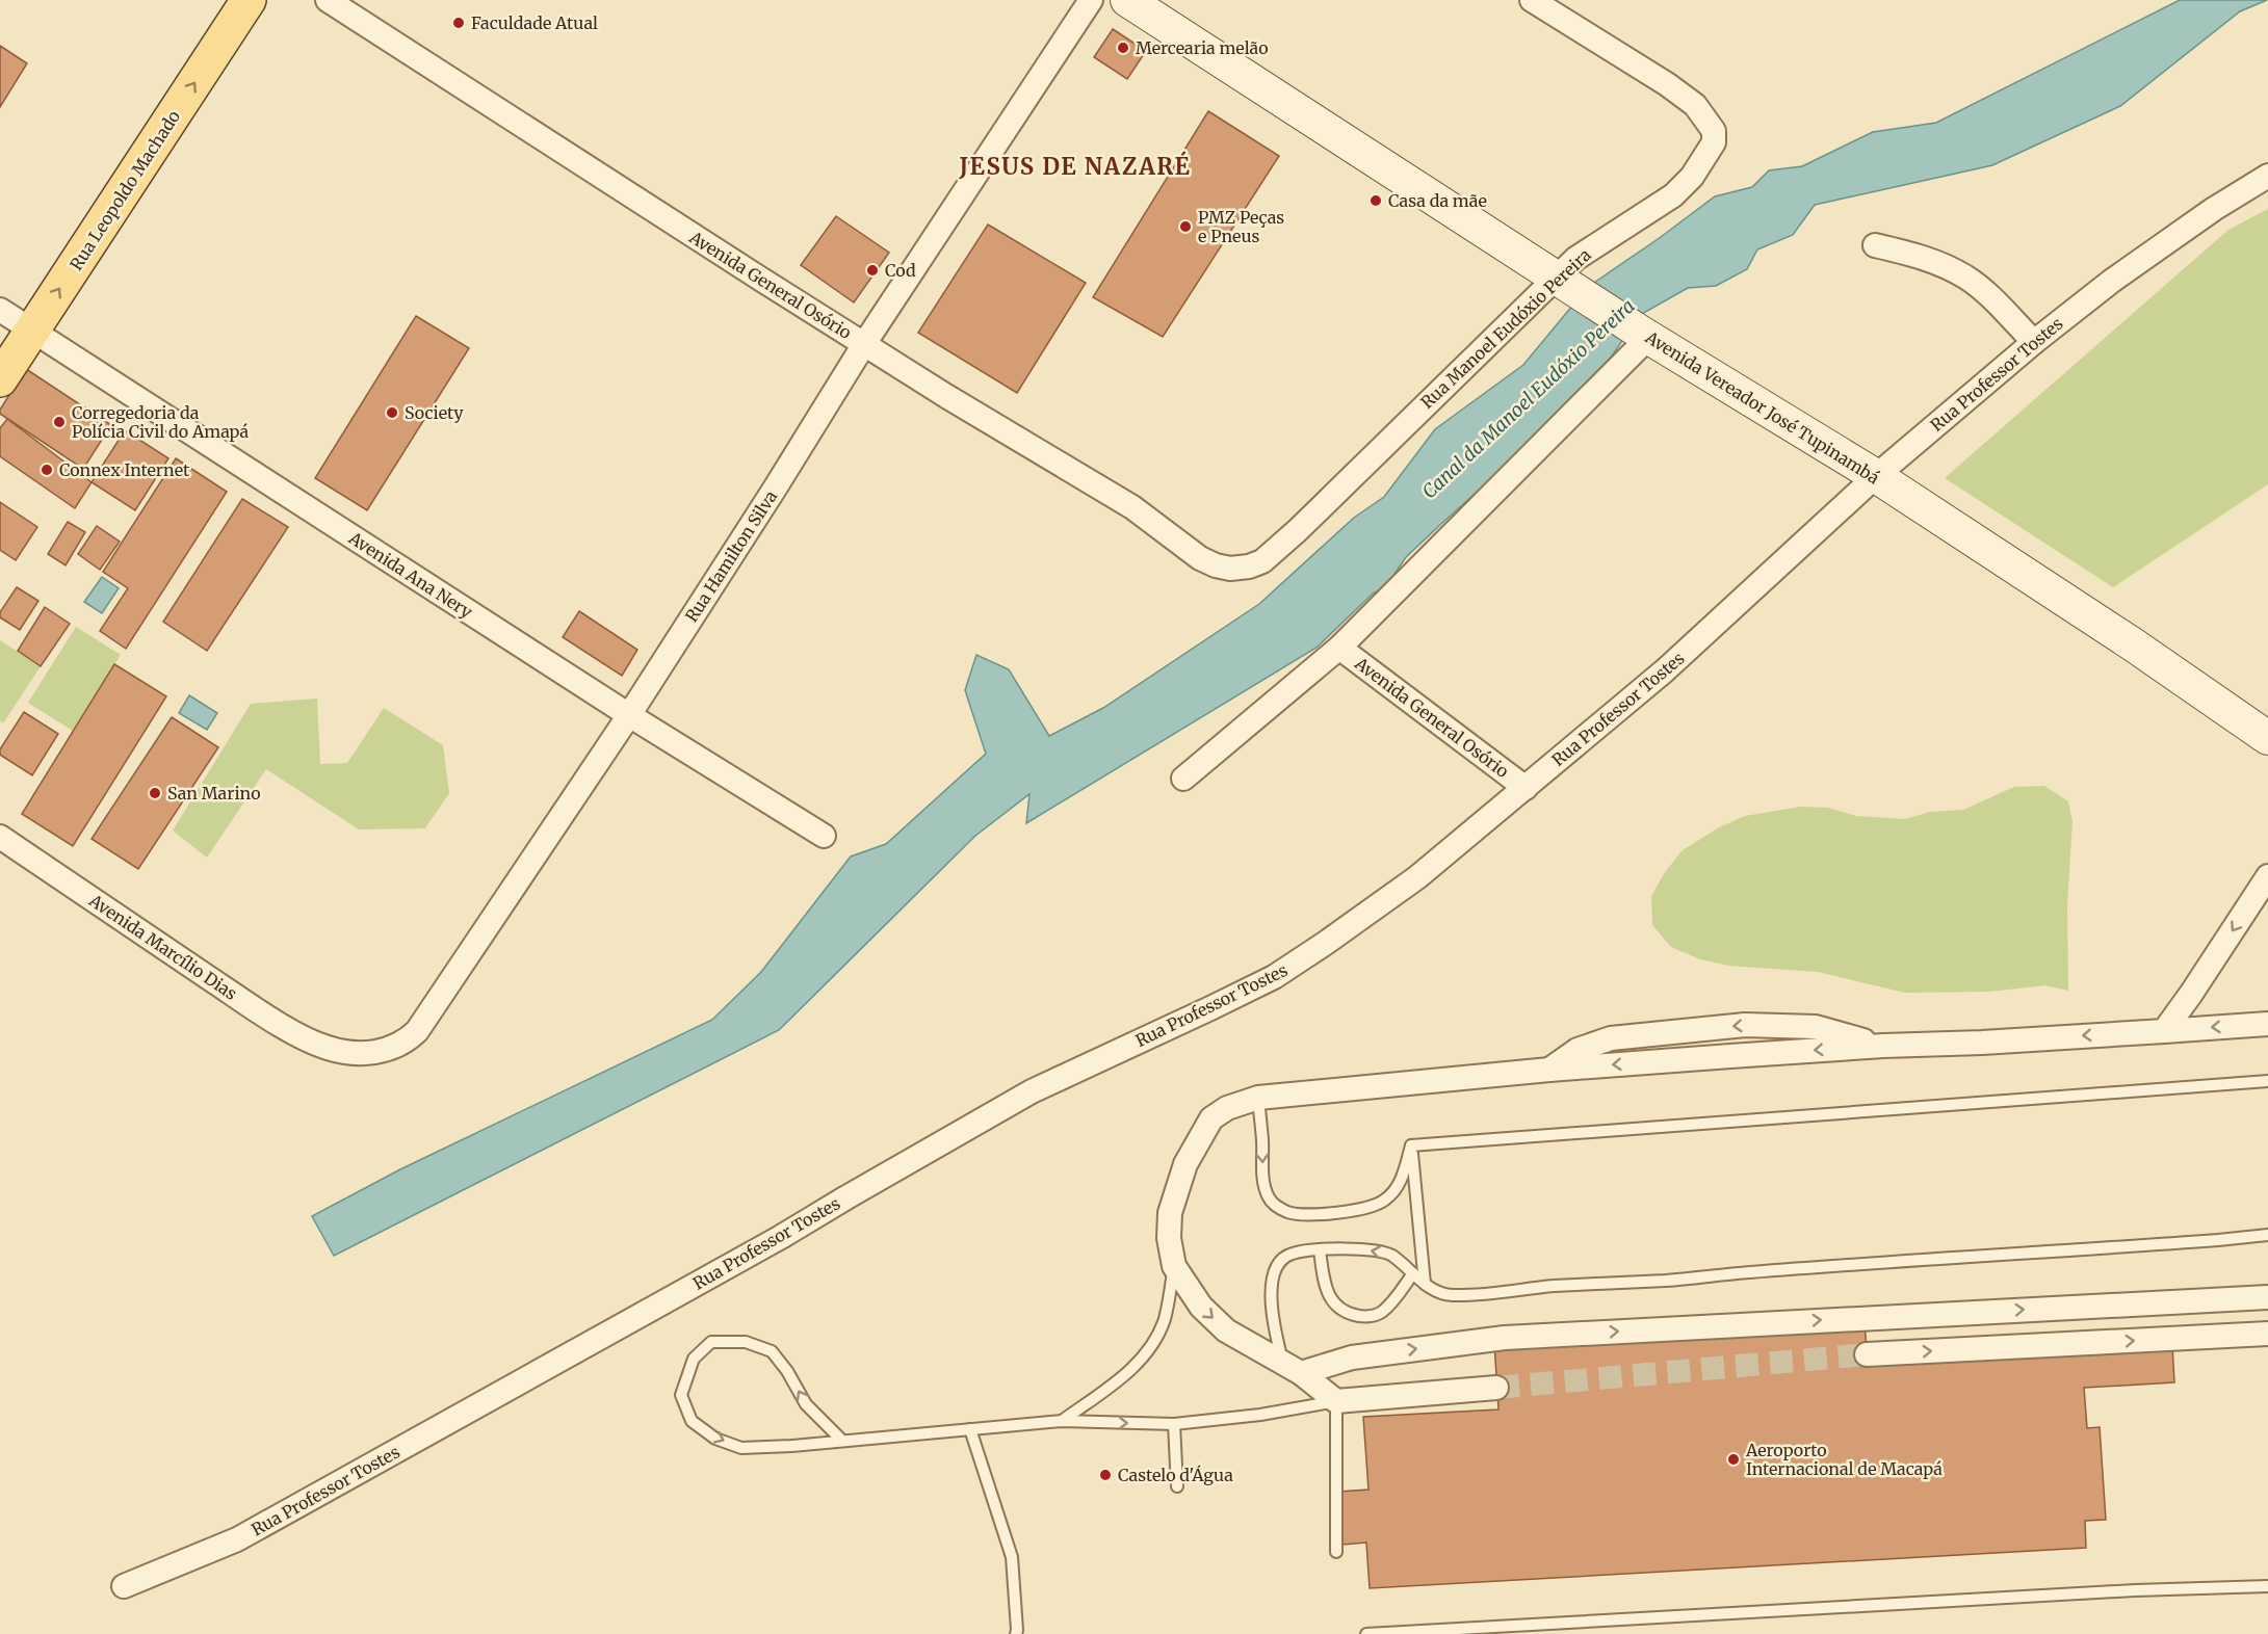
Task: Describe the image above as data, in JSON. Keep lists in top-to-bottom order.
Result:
{
  "streets": {
    "main road": ["Rua Leopoldo Machado"],
    "street": [
      "Avenida General Osório",
      "Rua Manoel Eudóxio Pereira",
      "Rua Professor Tostes",
      "Avenida Vereador José Tupinambá",
      "Rua Hamilton Silva",
      "Avenida Ana Nery",
      "Avenida Marcílio Dias"
    ]
  },
  "crossings": [
    ["Rua Leopoldo Machado", "Avenida Ana Nery"],
    ["Avenida General Osório", "Rua Manoel Eudóxio Pereira"],
    ["Avenida General Osório", "Rua Professor Tostes"],
    ["Avenida General Osório", "Rua Hamilton Silva"],
    ["Rua Manoel Eudóxio Pereira", "Avenida Vereador José Tupinambá"],
    ["Rua Professor Tostes", "Avenida Vereador José Tupinambá"],
    ["Rua Hamilton Silva", "Avenida Ana Nery"],
    ["Rua Hamilton Silva", "Avenida Marcílio Dias"]
  ],
  "one_way": ["Rua Leopoldo Machado"],
  "districts": ["JESUS DE NAZARÉ"],
  "water": ["Canal da Manoel Eudóxio Pereira"],
  "places": [
    "Faculdade Atual",
    "Mercearia melão",
    "Casa da mãe",
    "PMZ Peças e Pneus",
    "Cod",
    "Society",
    "Corregedoria da Polícia Civil do Amapá",
    "Connex Internet",
    "San Marino",
    "Aeroporto Internacional de Macapá",
    "Castelo d'Água"
  ]
}
